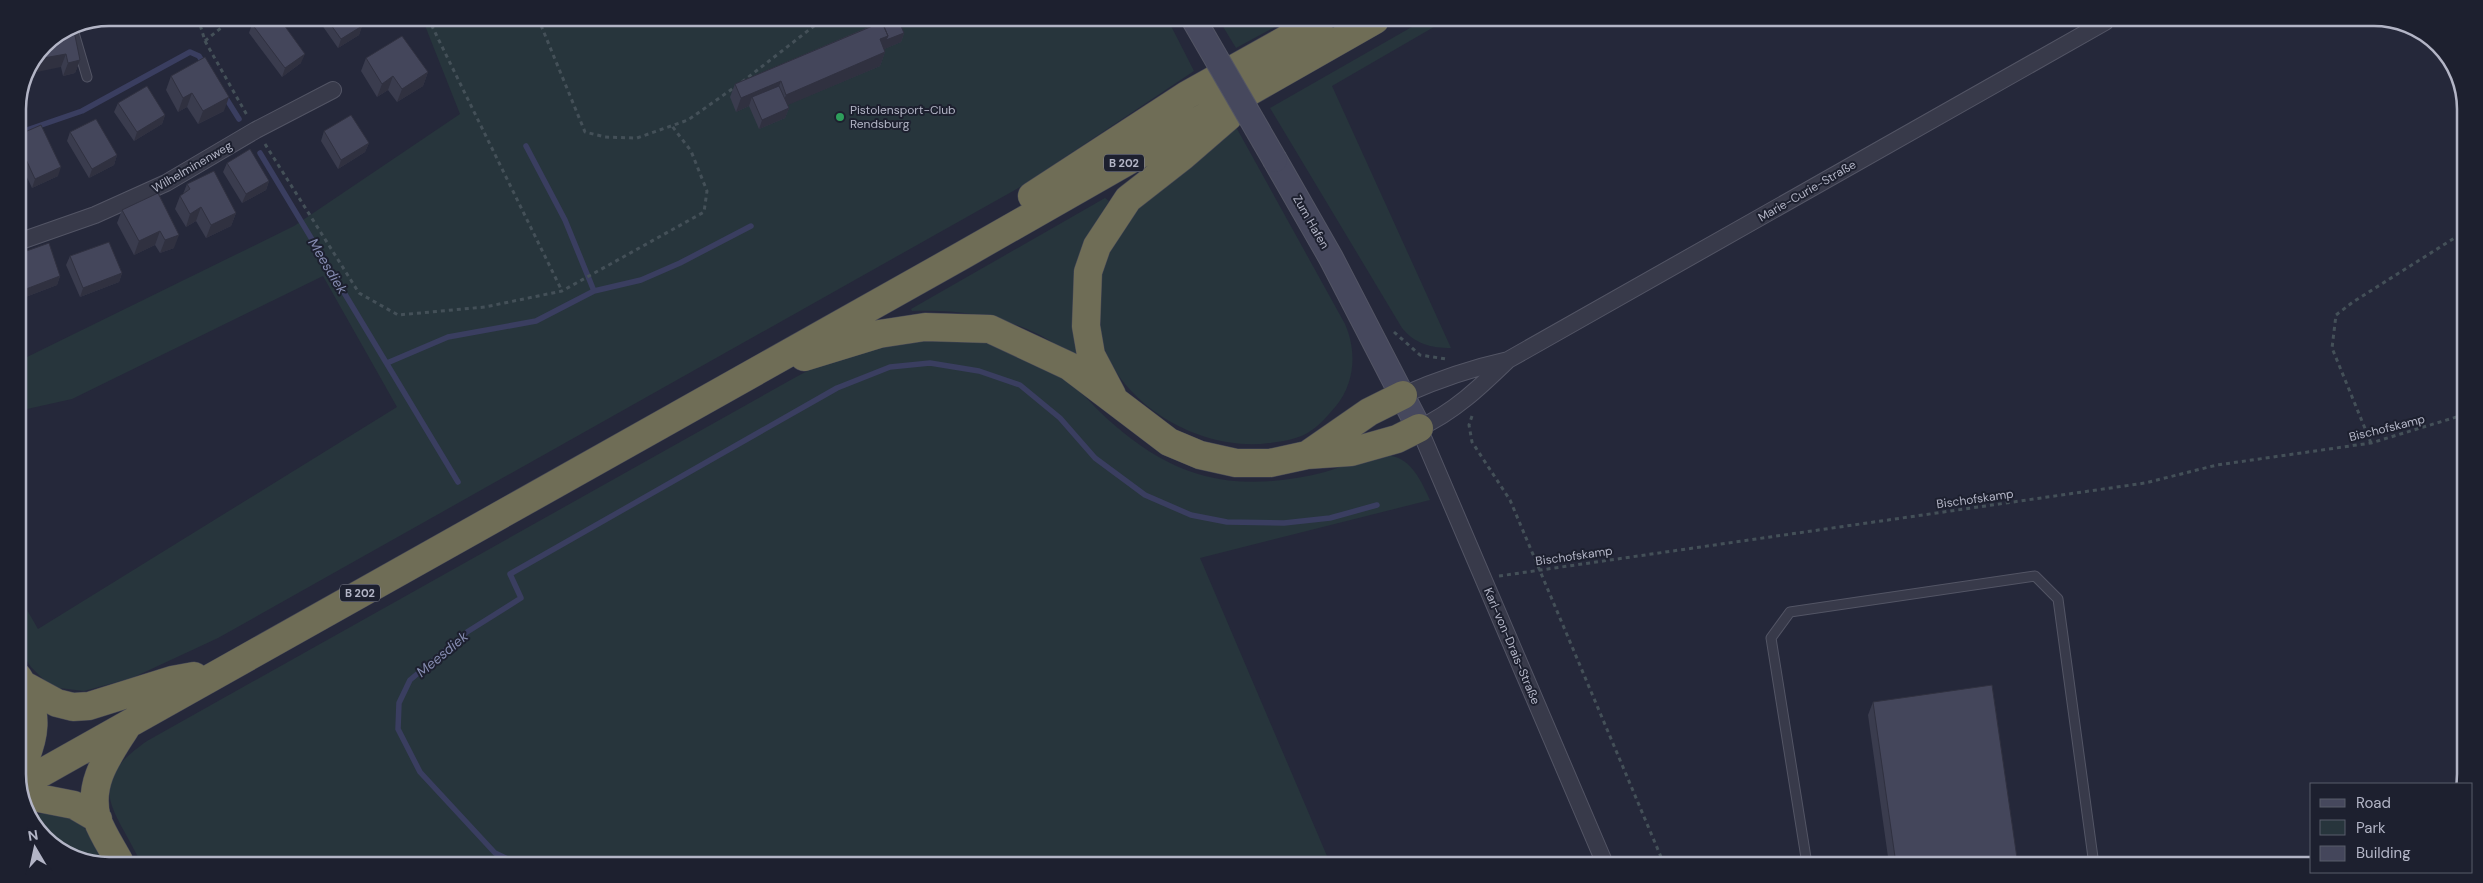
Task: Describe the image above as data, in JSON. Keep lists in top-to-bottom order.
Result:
{
  "streets": {
    "highway": ["B 202"],
    "main road": ["Zum Hafen"],
    "street": ["Wilhelminenweg", "Marie-Curie-Straße", "Karl-von-Drais-Straße"],
    "path": ["Bischofskamp"]
  },
  "crossings": [
    ["Marie-Curie-Straße", "Zum Hafen"],
    ["Marie-Curie-Straße", "Karl-von-Drais-Straße"],
    ["Zum Hafen", "Karl-von-Drais-Straße"],
    ["Bischofskamp", "Karl-von-Drais-Straße"]
  ],
  "water": ["Meesdiek"],
  "places": ["Pistolensport-Club Rendsburg"],
  "legend": ["Road", "Park", "Building"],
  "north": "top"
}
